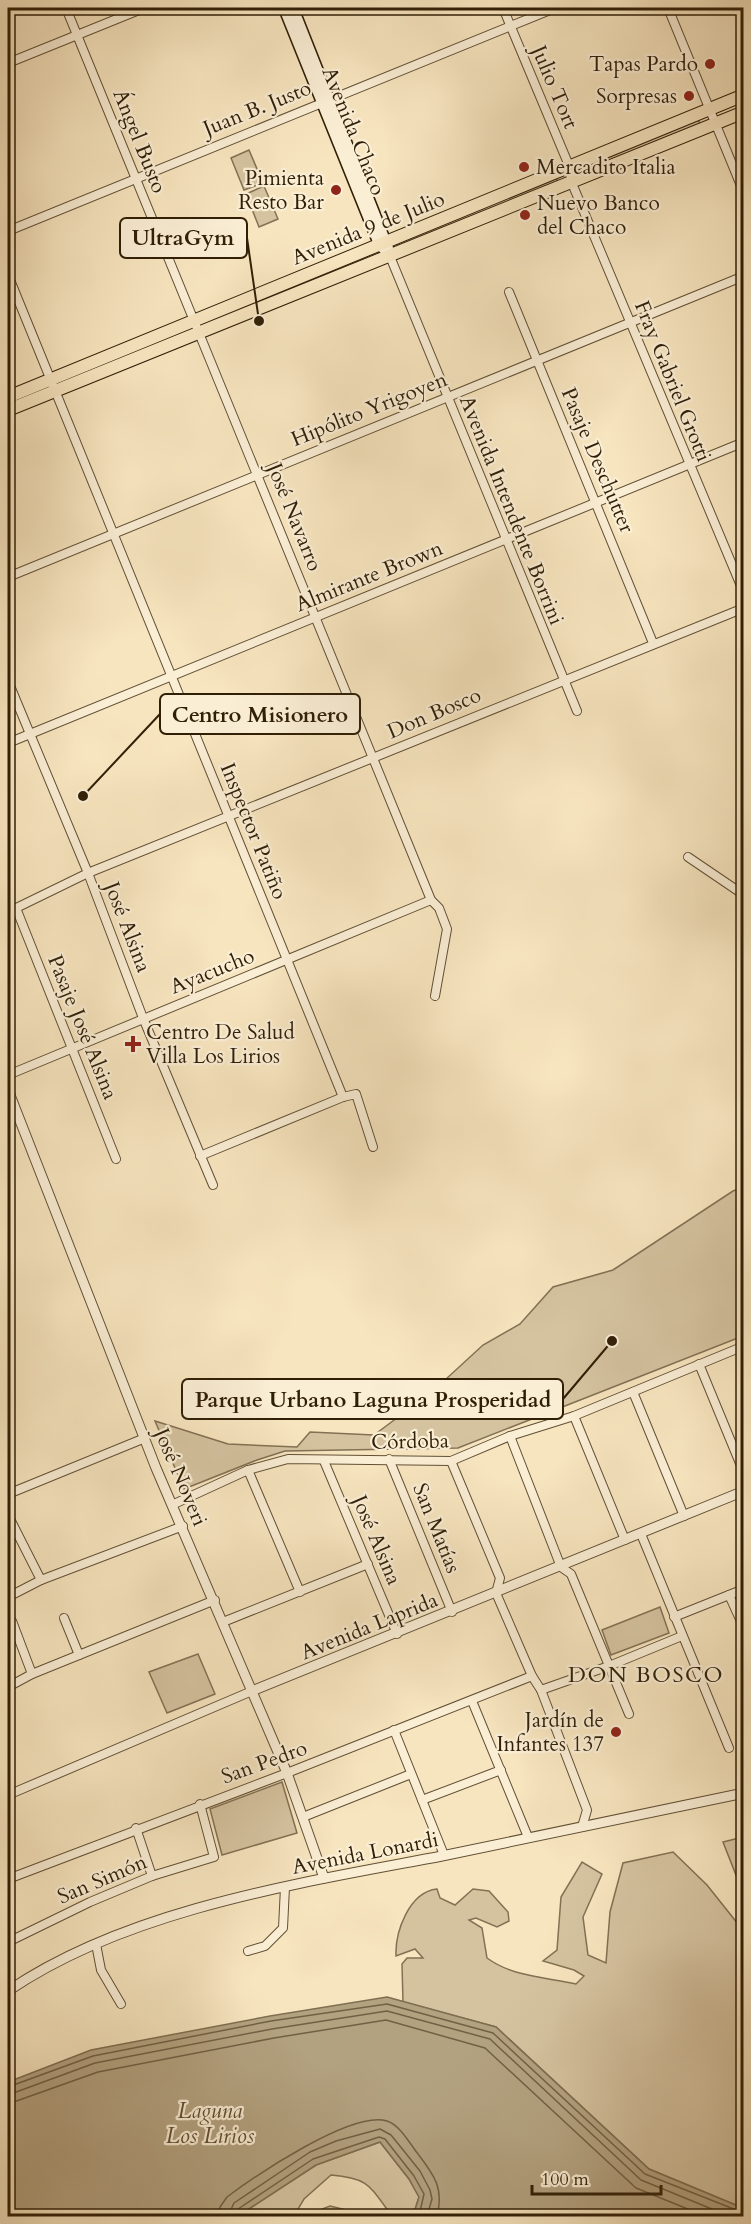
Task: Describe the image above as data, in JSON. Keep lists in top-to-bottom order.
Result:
{
  "streets": {
    "main road": ["Avenida Chaco", "Avenida 9 de Julio"],
    "street": [
      "Julio Tort",
      "Juan B. Justo",
      "Ángel Busto",
      "Fray Gabriel Grotti",
      "Hipólito Yrigoyen",
      "Pasaje Deschutter",
      "Avenida Intendente Borrini",
      "José Navarro",
      "Almirante Brown",
      "Don Bosco",
      "Inspector Patiño",
      "José Alsina",
      "Ayacucho",
      "Pasaje José Alsina",
      "Córdoba",
      "José Noveri",
      "San Matías",
      "Avenida Laprida",
      "San Pedro",
      "Avenida Lonardi",
      "San Simón"
    ]
  },
  "crossings": [
    ["Julio Tort", "Juan B. Justo"],
    ["Julio Tort", "Avenida 9 de Julio"],
    ["Julio Tort", "Fray Gabriel Grotti"],
    ["Juan B. Justo", "Avenida Chaco"],
    ["Juan B. Justo", "Ángel Busto"],
    ["Avenida Chaco", "Avenida 9 de Julio"],
    ["Avenida Chaco", "Avenida Intendente Borrini"],
    ["Ángel Busto", "Avenida 9 de Julio"],
    ["Ángel Busto", "José Navarro"],
    ["Avenida 9 de Julio", "Fray Gabriel Grotti"],
    ["Avenida 9 de Julio", "Avenida Intendente Borrini"],
    ["Avenida 9 de Julio", "José Navarro"],
    ["Avenida 9 de Julio", "Inspector Patiño"],
    ["Fray Gabriel Grotti", "Hipólito Yrigoyen"],
    ["Fray Gabriel Grotti", "Almirante Brown"],
    ["Hipólito Yrigoyen", "Pasaje Deschutter"],
    ["Hipólito Yrigoyen", "Avenida Intendente Borrini"],
    ["Hipólito Yrigoyen", "José Navarro"],
    ["Hipólito Yrigoyen", "Inspector Patiño"],
    ["Pasaje Deschutter", "Almirante Brown"],
    ["Pasaje Deschutter", "Don Bosco"],
    ["Avenida Intendente Borrini", "Almirante Brown"],
    ["Avenida Intendente Borrini", "Don Bosco"],
    ["José Navarro", "Almirante Brown"],
    ["José Navarro", "Don Bosco"],
    ["José Navarro", "Ayacucho"],
    ["Almirante Brown", "Inspector Patiño"],
    ["Almirante Brown", "José Alsina"],
    ["Don Bosco", "Inspector Patiño"],
    ["Don Bosco", "José Alsina"],
    ["Don Bosco", "Pasaje José Alsina"],
    ["Inspector Patiño", "Ayacucho"],
    ["José Alsina", "Ayacucho"],
    ["José Alsina", "Córdoba"],
    ["José Alsina", "Avenida Laprida"],
    ["Ayacucho", "Pasaje José Alsina"],
    ["Córdoba", "José Noveri"],
    ["Córdoba", "San Matías"],
    ["José Noveri", "Avenida Laprida"],
    ["José Noveri", "San Pedro"],
    ["José Noveri", "Avenida Lonardi"],
    ["San Matías", "Avenida Laprida"],
    ["San Pedro", "San Simón"]
  ],
  "districts": ["DON BOSCO"],
  "water": ["Laguna Los Lirios"],
  "places": {
    "other": [
      "Tapas Pardo",
      "Sorpresas",
      "Mercadito Italia",
      "Pimienta Resto Bar",
      "Nuevo Banco del Chaco",
      "UltraGym",
      "Centro Misionero",
      "Parque Urbano Laguna Prosperidad",
      "Jardín de Infantes 137"
    ],
    "health": ["Centro De Salud Villa Los Lirios"]
  },
  "scale_bar": "100 m"
}
